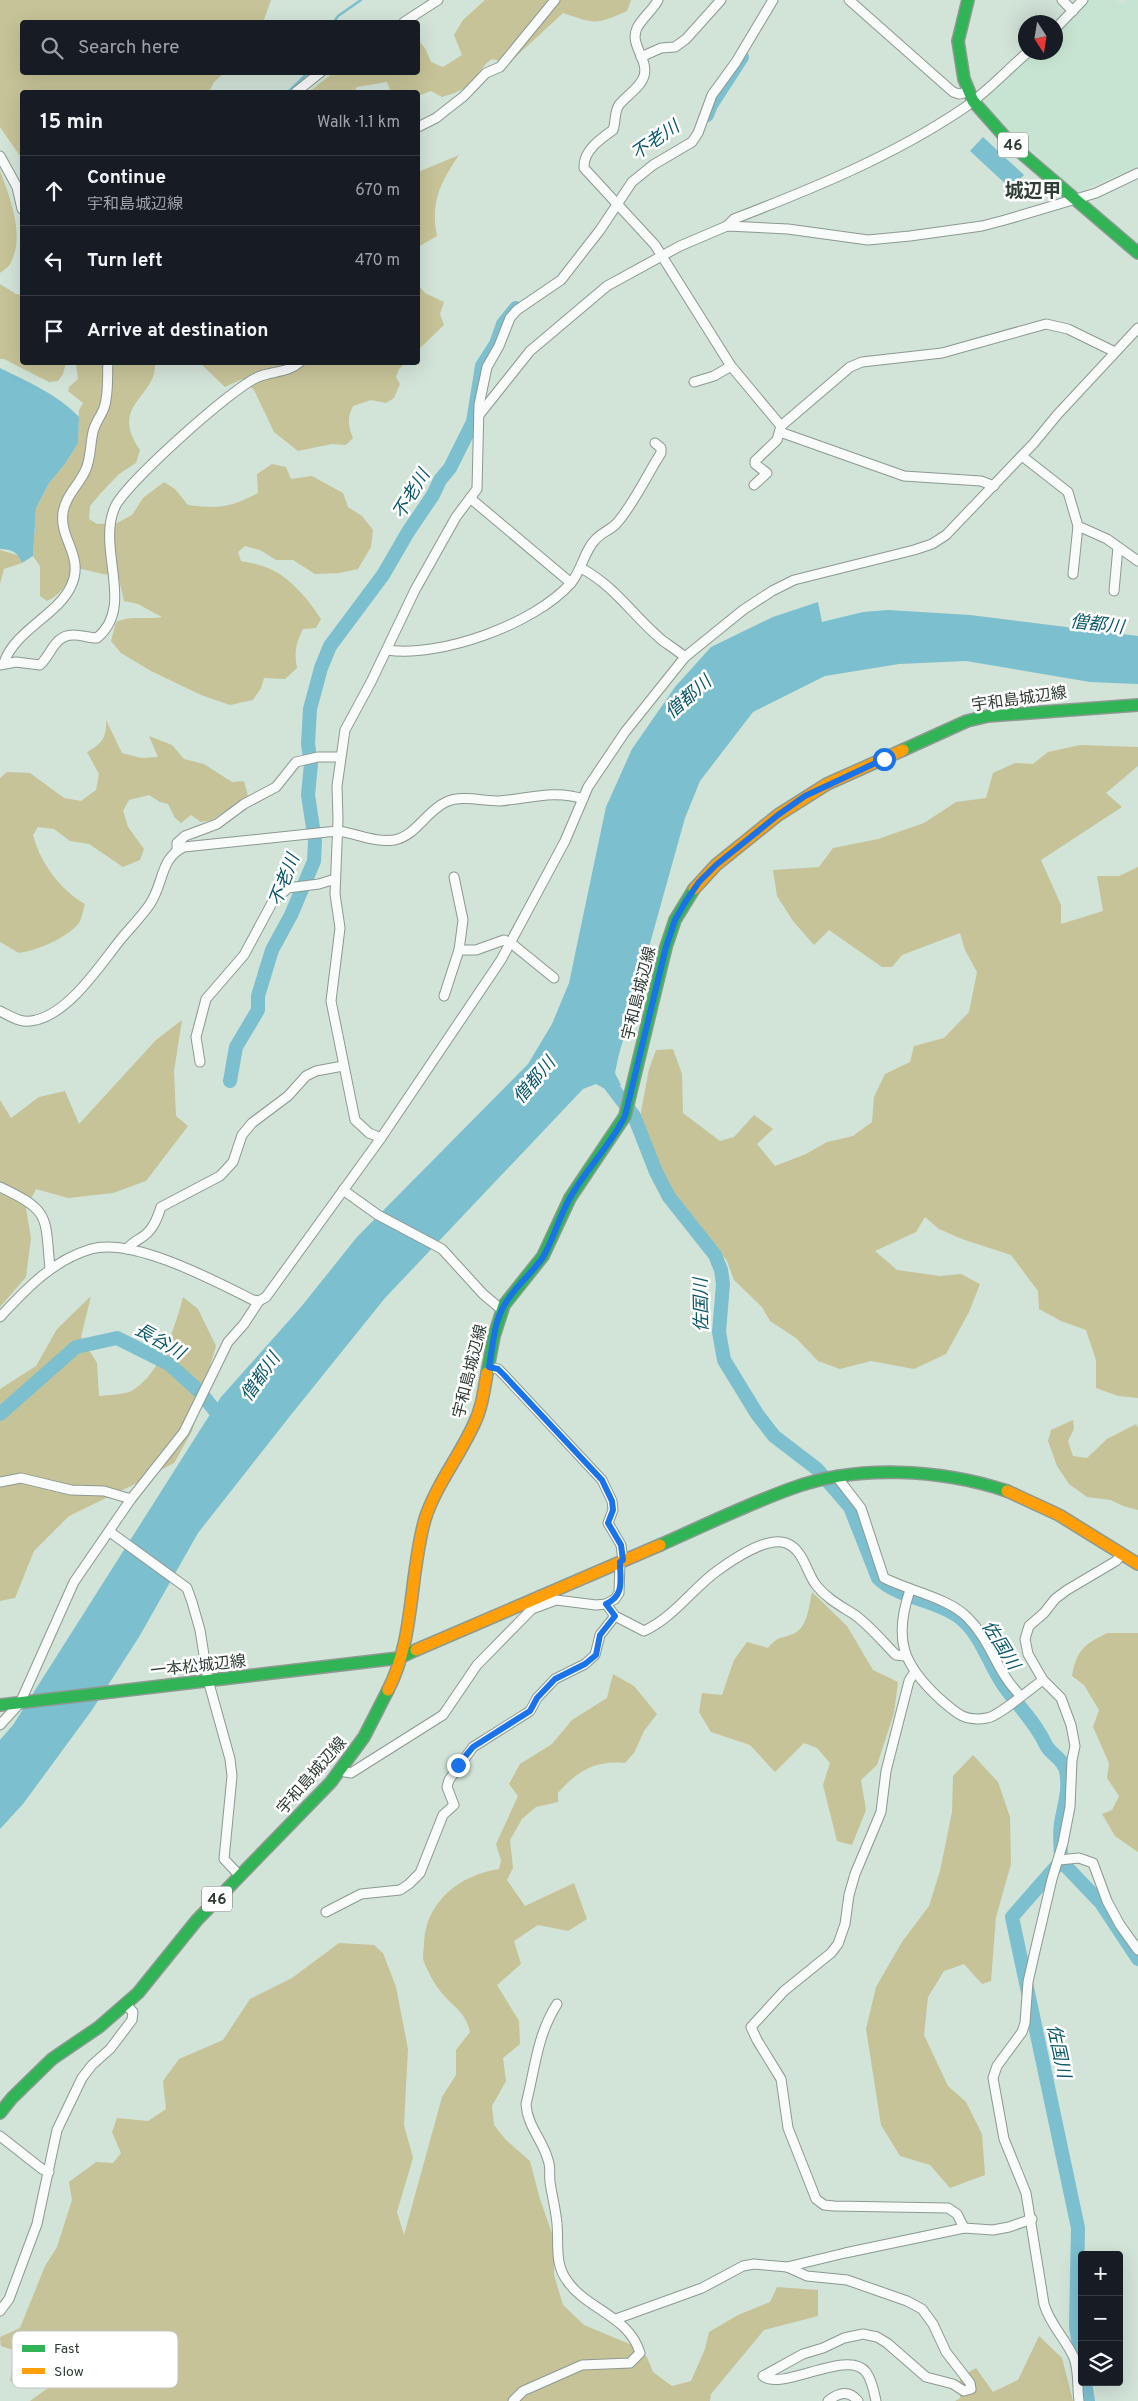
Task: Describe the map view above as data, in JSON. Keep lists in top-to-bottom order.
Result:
{
  "streets": {
    "main road": ["46", "宇和島城辺線", "一本松城辺線"]
  },
  "crossings": [
    ["宇和島城辺線", "一本松城辺線"]
  ],
  "districts": ["城辺甲"],
  "water": [
    "不老川",
    "僧都川",
    "佐国川",
    "長谷川"
  ],
  "legend": ["Fast", "Slow"],
  "north": "bottom",
  "page": {
    "search": "Search here",
    "heading": ["15 min", "Walk · 1.1 km"],
    "list": [
      ["Continue", "宇和島城辺線", "670 m"],
      ["Turn left", "470 m"],
      "Arrive at destination"
    ],
    "map_buttons": ["+", "−"]
  }
}
